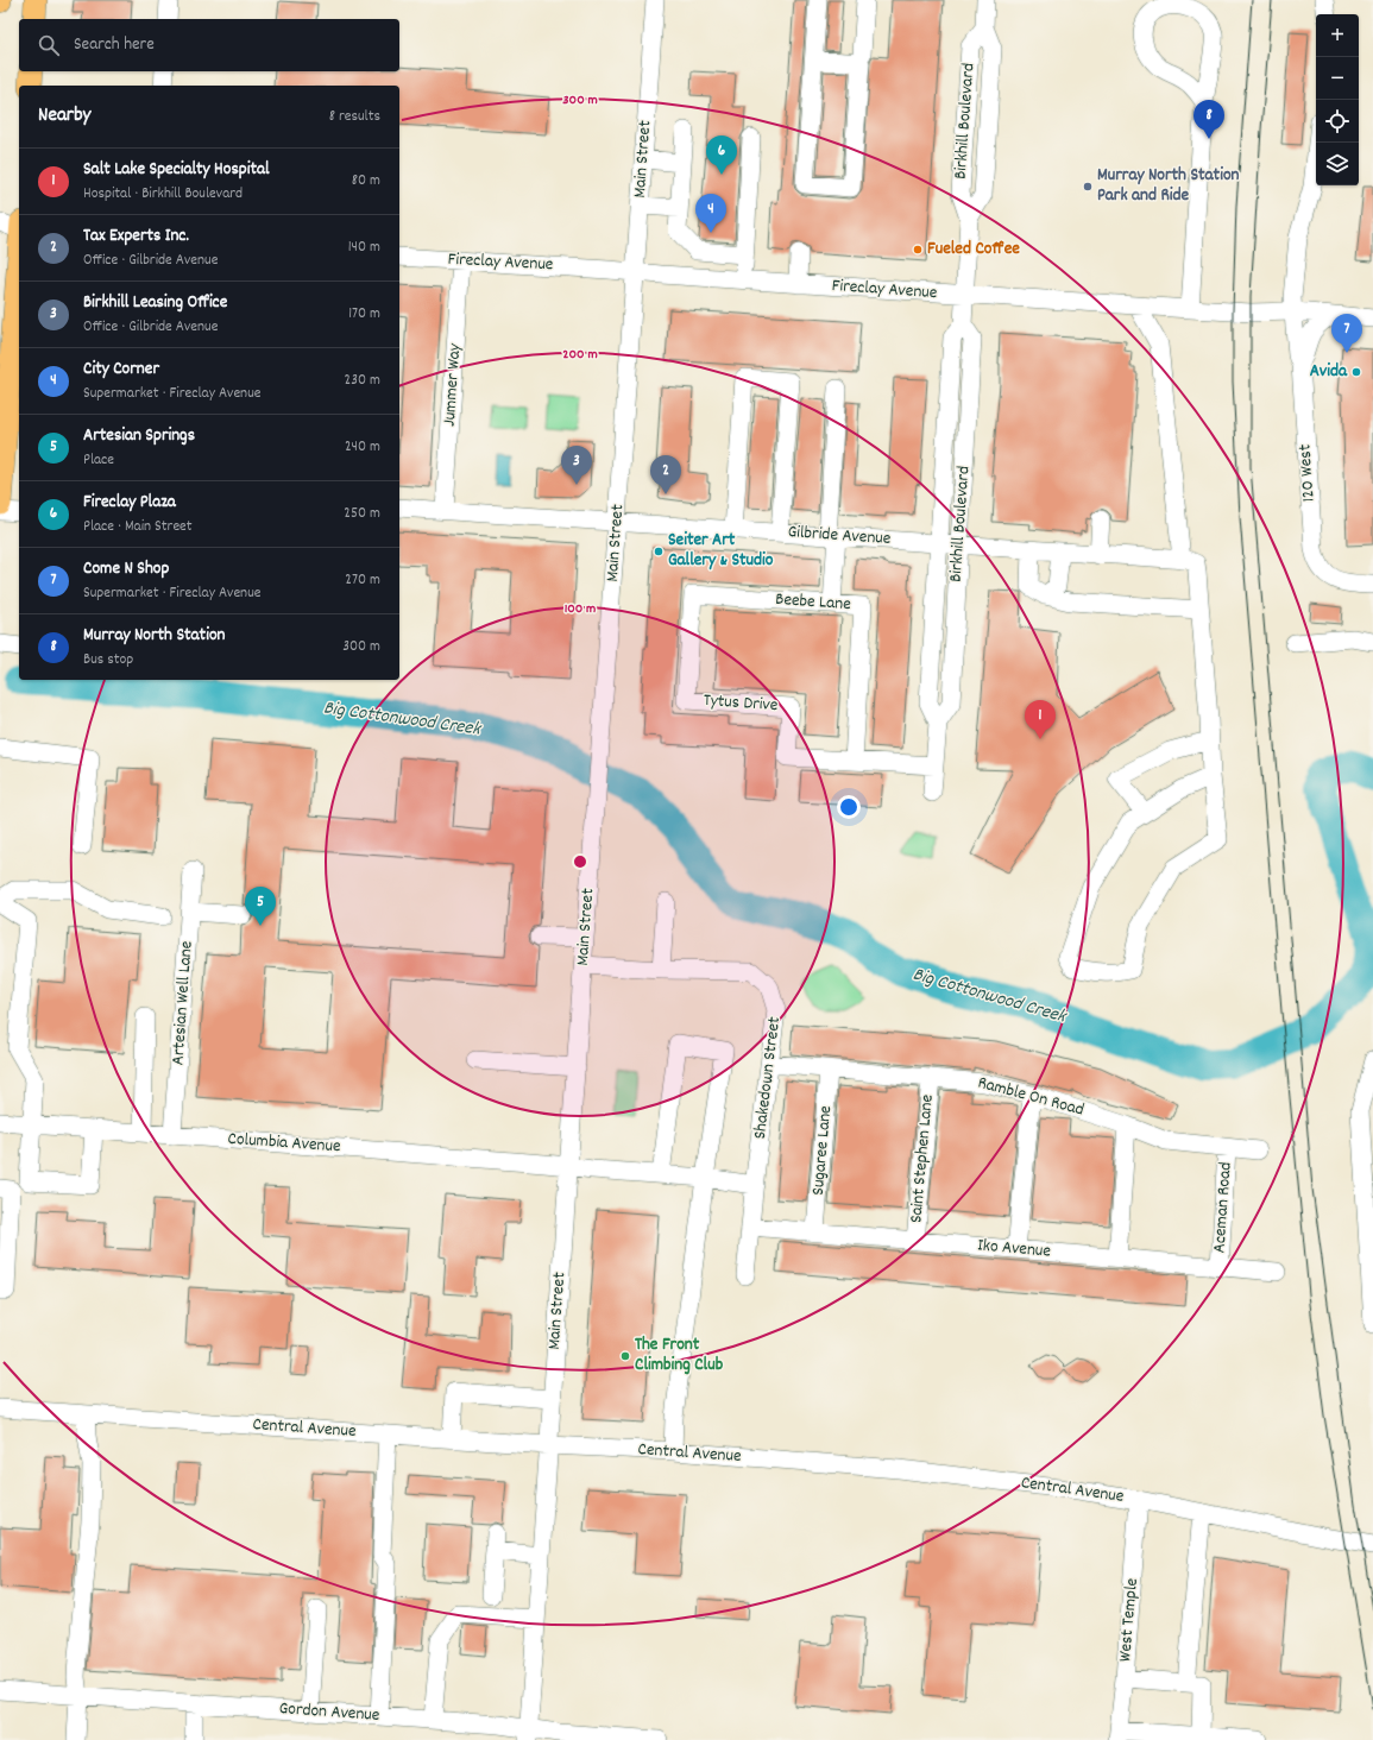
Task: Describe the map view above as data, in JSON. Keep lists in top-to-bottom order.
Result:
{
  "streets": {
    "street": [
      "Birkhill Boulevard",
      "Main Street",
      "Fireclay Avenue",
      "Jummer Way",
      "120 West",
      "Gilbride Avenue",
      "Beebe Lane",
      "Tytus Drive",
      "Artesian Well Lane",
      "Shakedown Street",
      "Ramble On Road",
      "Columbia Avenue",
      "Sugaree Lane",
      "Saint Stephen Lane",
      "Aceman Road",
      "Iko Avenue",
      "Central Avenue",
      "West Temple",
      "Gordon Avenue"
    ]
  },
  "crossings": [
    ["Birkhill Boulevard", "Fireclay Avenue"],
    ["Birkhill Boulevard", "Gilbride Avenue"],
    ["Birkhill Boulevard", "Tytus Drive"],
    ["Main Street", "Fireclay Avenue"],
    ["Main Street", "Gilbride Avenue"],
    ["Main Street", "Shakedown Street"],
    ["Main Street", "Columbia Avenue"],
    ["Main Street", "Central Avenue"],
    ["Main Street", "Gordon Avenue"],
    ["Fireclay Avenue", "Jummer Way"],
    ["Fireclay Avenue", "120 West"],
    ["Jummer Way", "Gilbride Avenue"],
    ["Beebe Lane", "Tytus Drive"],
    ["Artesian Well Lane", "Columbia Avenue"],
    ["Shakedown Street", "Ramble On Road"],
    ["Shakedown Street", "Columbia Avenue"],
    ["Shakedown Street", "Iko Avenue"],
    ["Ramble On Road", "Sugaree Lane"],
    ["Ramble On Road", "Saint Stephen Lane"],
    ["Ramble On Road", "Aceman Road"],
    ["Sugaree Lane", "Iko Avenue"],
    ["Saint Stephen Lane", "Iko Avenue"],
    ["Aceman Road", "Iko Avenue"],
    ["Central Avenue", "West Temple"]
  ],
  "water": ["Big Cottonwood Creek"],
  "places": [
    "Murray North Station Park and Ride",
    "Fueled Coffee",
    "Avida",
    "Seiter Art Gallery & Studio",
    "The Front Climbing Club"
  ],
  "page": {
    "map_buttons": ["+", "−"],
    "search": "Search here",
    "heading": ["Nearby", "8 results"],
    "pins": [
      "8",
      "6",
      "4",
      "7",
      "3",
      "2",
      "1",
      "5"
    ],
    "list": [
      {
        "mark": "1",
        "name": "Salt Lake Specialty Hospital",
        "note": "Hospital · Birkhill Boulevard",
        "value": "80 m"
      },
      {
        "mark": "2",
        "name": "Tax Experts Inc.",
        "note": "Office · Gilbride Avenue",
        "value": "140 m"
      },
      {
        "mark": "3",
        "name": "Birkhill Leasing Office",
        "note": "Office · Gilbride Avenue",
        "value": "170 m"
      },
      {
        "mark": "4",
        "name": "City Corner",
        "note": "Supermarket · Fireclay Avenue",
        "value": "230 m"
      },
      {
        "mark": "5",
        "name": "Artesian Springs",
        "note": "Place",
        "value": "240 m"
      },
      {
        "mark": "6",
        "name": "Fireclay Plaza",
        "note": "Place · Main Street",
        "value": "250 m"
      },
      {
        "mark": "7",
        "name": "Come N Shop",
        "note": "Supermarket · Fireclay Avenue",
        "value": "270 m"
      },
      {
        "mark": "8",
        "name": "Murray North Station",
        "note": "Bus stop",
        "value": "300 m"
      }
    ]
  },
  "rings": ["300 m", "200 m", "100 m"]
}
